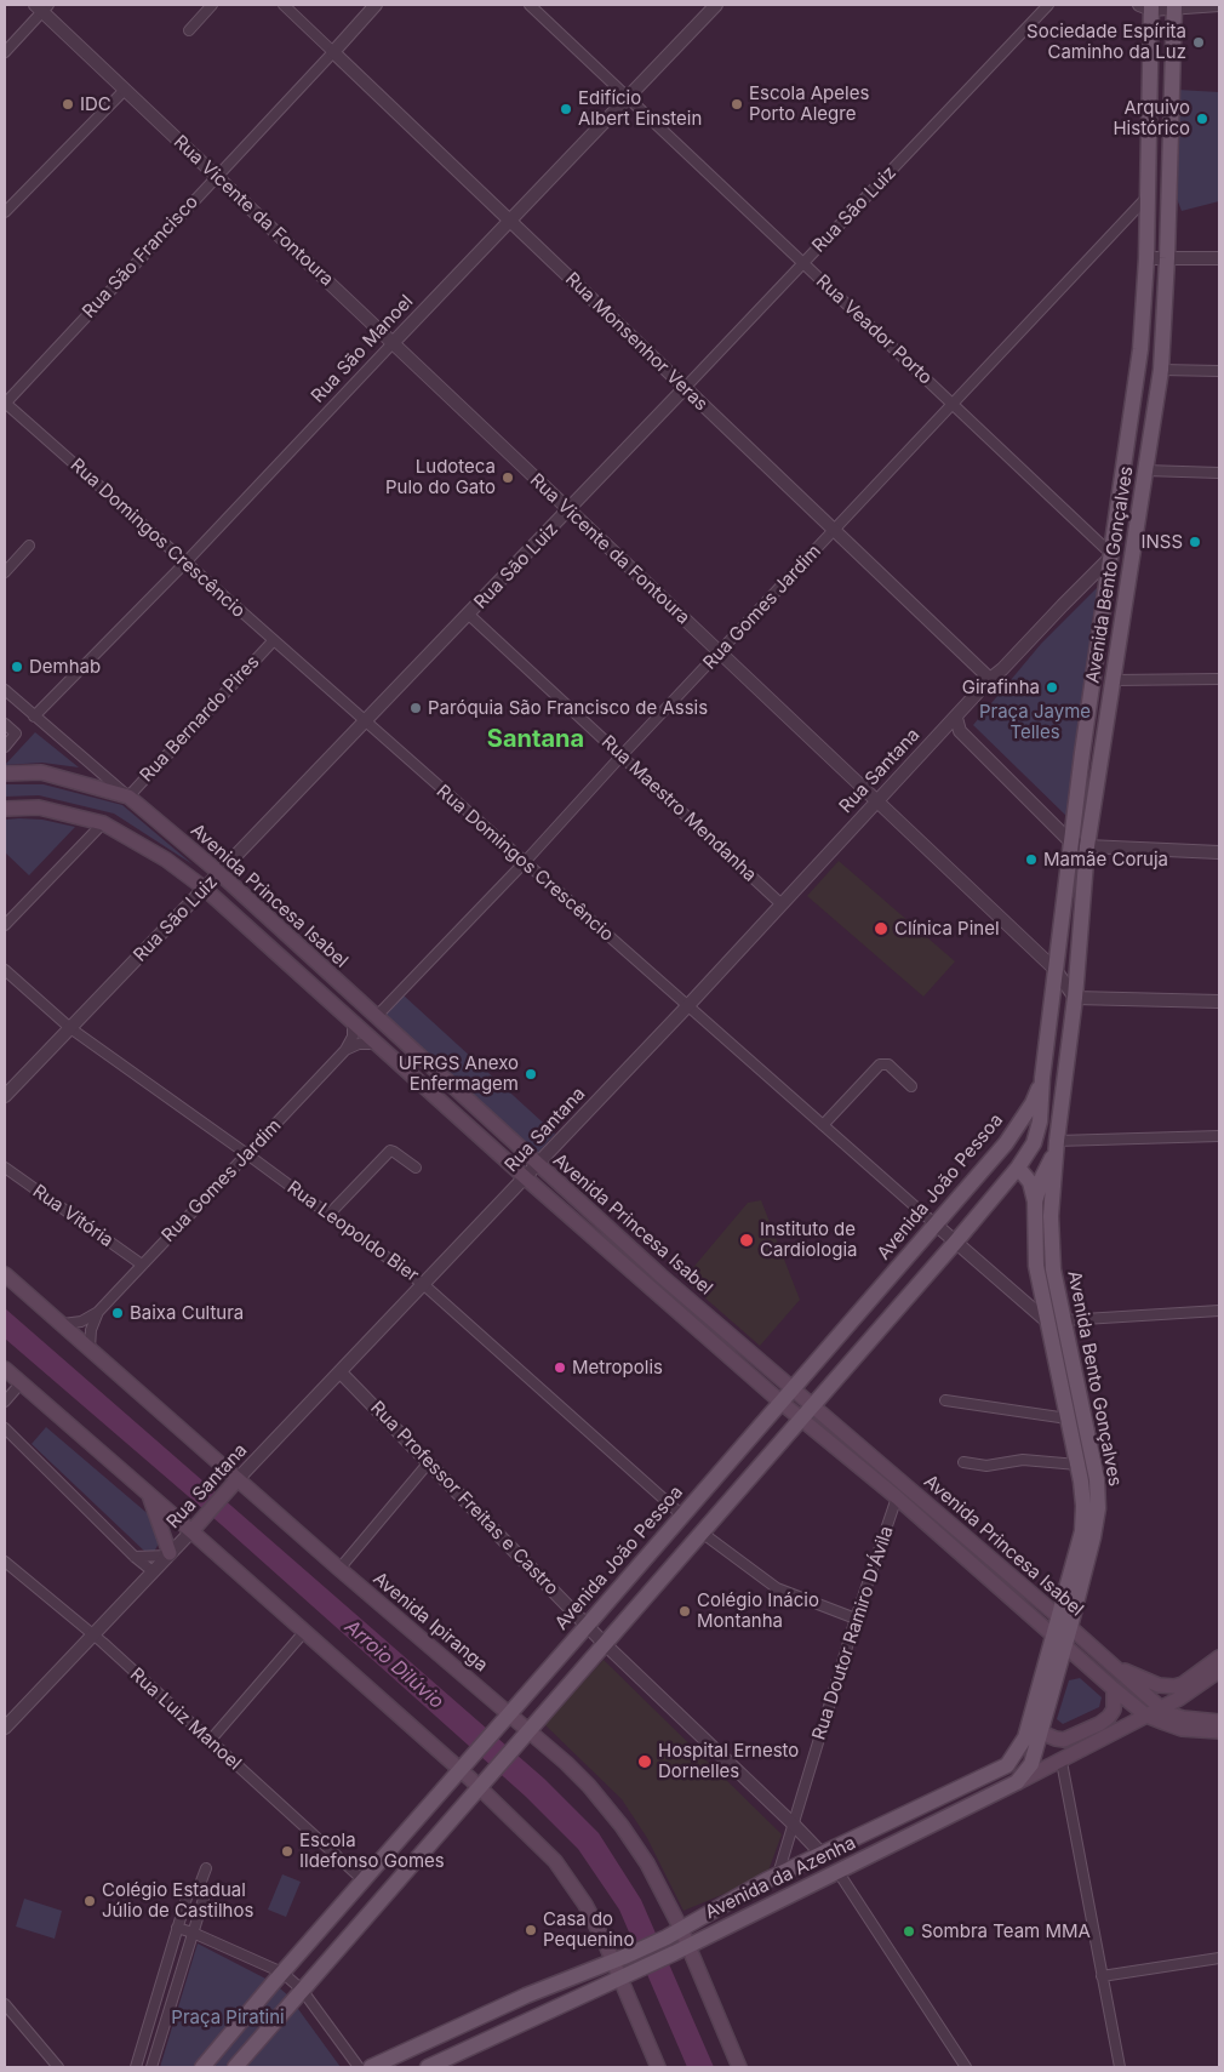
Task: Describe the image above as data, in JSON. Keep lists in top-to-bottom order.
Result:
{
  "streets": {
    "main road": [
      "Avenida Bento Gonçalves",
      "Rua Santana",
      "Avenida Princesa Isabel",
      "Avenida João Pessoa",
      "Avenida Ipiranga",
      "Avenida da Azenha"
    ],
    "street": [
      "Rua São Luiz",
      "Rua Vicente da Fontoura",
      "Rua São Francisco",
      "Rua Veador Porto",
      "Rua Monsenhor Veras",
      "Rua São Manoel",
      "Rua Domingos Crescêncio",
      "Rua Gomes Jardim",
      "Rua Bernardo Pires",
      "Rua Maestro Mendanha",
      "Rua Vitória",
      "Rua Leopoldo Bier",
      "Rua Professor Freitas e Castro",
      "Rua Doutor Ramiro D'Ávila",
      "Rua Luiz Manoel"
    ]
  },
  "crossings": [
    ["Rua São Luiz", "Rua Vicente da Fontoura"],
    ["Rua São Luiz", "Rua Veador Porto"],
    ["Rua São Luiz", "Rua Monsenhor Veras"],
    ["Rua São Luiz", "Rua Domingos Crescêncio"],
    ["Rua São Luiz", "Rua Maestro Mendanha"],
    ["Rua São Luiz", "Avenida Princesa Isabel"],
    ["Rua São Luiz", "Rua Leopoldo Bier"],
    ["Rua Vicente da Fontoura", "Rua São Francisco"],
    ["Rua Vicente da Fontoura", "Rua São Manoel"],
    ["Rua Vicente da Fontoura", "Avenida Bento Gonçalves"],
    ["Rua Vicente da Fontoura", "Rua Gomes Jardim"],
    ["Rua Vicente da Fontoura", "Rua Santana"],
    ["Rua São Francisco", "Rua Monsenhor Veras"],
    ["Rua São Francisco", "Rua Domingos Crescêncio"],
    ["Rua Veador Porto", "Rua São Manoel"],
    ["Rua Veador Porto", "Avenida Bento Gonçalves"],
    ["Rua Veador Porto", "Rua Gomes Jardim"],
    ["Rua Veador Porto", "Rua Santana"],
    ["Rua Monsenhor Veras", "Rua São Manoel"],
    ["Rua Monsenhor Veras", "Rua Gomes Jardim"],
    ["Rua Monsenhor Veras", "Rua Santana"],
    ["Rua São Manoel", "Rua Domingos Crescêncio"],
    ["Rua São Manoel", "Avenida Princesa Isabel"],
    ["Rua Domingos Crescêncio", "Avenida Bento Gonçalves"],
    ["Rua Domingos Crescêncio", "Rua Gomes Jardim"],
    ["Rua Domingos Crescêncio", "Rua Bernardo Pires"],
    ["Rua Domingos Crescêncio", "Rua Santana"],
    ["Rua Domingos Crescêncio", "Avenida João Pessoa"],
    ["Avenida Bento Gonçalves", "Rua Gomes Jardim"],
    ["Avenida Bento Gonçalves", "Rua Santana"],
    ["Avenida Bento Gonçalves", "Avenida Princesa Isabel"],
    ["Avenida Bento Gonçalves", "Avenida João Pessoa"],
    ["Avenida Bento Gonçalves", "Avenida da Azenha"],
    ["Rua Gomes Jardim", "Rua Maestro Mendanha"],
    ["Rua Gomes Jardim", "Avenida Princesa Isabel"],
    ["Rua Gomes Jardim", "Rua Vitória"],
    ["Rua Gomes Jardim", "Rua Leopoldo Bier"],
    ["Rua Gomes Jardim", "Avenida Ipiranga"],
    ["Rua Bernardo Pires", "Avenida Princesa Isabel"],
    ["Rua Santana", "Rua Maestro Mendanha"],
    ["Rua Santana", "Avenida Princesa Isabel"],
    ["Rua Santana", "Rua Leopoldo Bier"],
    ["Rua Santana", "Rua Professor Freitas e Castro"],
    ["Rua Santana", "Avenida Ipiranga"],
    ["Rua Santana", "Rua Luiz Manoel"],
    ["Avenida Princesa Isabel", "Avenida João Pessoa"],
    ["Avenida Princesa Isabel", "Rua Doutor Ramiro D'Ávila"],
    ["Avenida Princesa Isabel", "Avenida da Azenha"],
    ["Avenida João Pessoa", "Rua Leopoldo Bier"],
    ["Avenida João Pessoa", "Rua Professor Freitas e Castro"],
    ["Avenida João Pessoa", "Avenida Ipiranga"],
    ["Avenida João Pessoa", "Rua Luiz Manoel"],
    ["Rua Professor Freitas e Castro", "Rua Doutor Ramiro D'Ávila"],
    ["Rua Professor Freitas e Castro", "Avenida da Azenha"],
    ["Avenida Ipiranga", "Avenida da Azenha"],
    ["Rua Doutor Ramiro D'Ávila", "Avenida da Azenha"]
  ],
  "districts": ["Santana"],
  "water": ["Arroio Dilúvio"],
  "parks": ["Praça Jayme Telles", "Praça Piratini"],
  "places": [
    "Sociedade Espírita Caminho da Luz",
    "IDC",
    "Escola Apeles Porto Alegre",
    "Edifício Albert Einstein",
    "Arquivo Histórico",
    "Ludoteca Pulo do Gato",
    "INSS",
    "Demhab",
    "Girafinha",
    "Paróquia São Francisco de Assis",
    "Mamãe Coruja",
    "Clínica Pinel",
    "UFRGS Anexo Enfermagem",
    "Instituto de Cardiologia",
    "Baixa Cultura",
    "Metropolis",
    "Colégio Inácio Montanha",
    "Hospital Ernesto Dornelles",
    "Escola Ildefonso Gomes",
    "Colégio Estadual Júlio de Castilhos",
    "Casa do Pequenino",
    "Sombra Team MMA"
  ]
}
